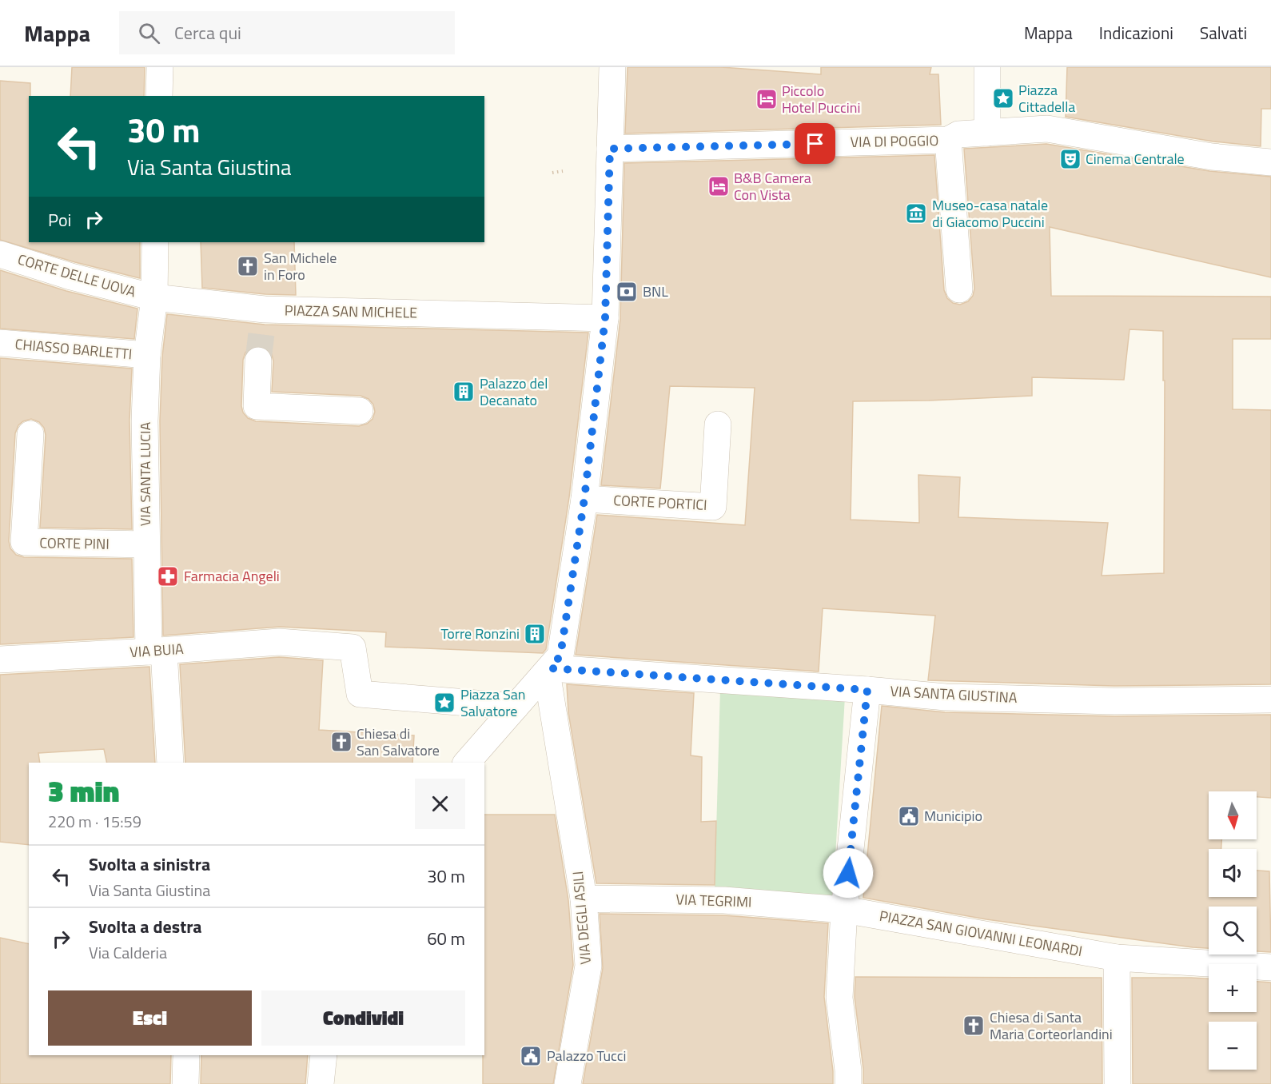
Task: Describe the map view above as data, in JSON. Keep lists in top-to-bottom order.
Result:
{
  "streets": {
    "street": [
      "VIA DI POGGIO",
      "CORTE DELLE UOVA",
      "PIAZZA SAN MICHELE",
      "CHIASSO BARLETTI",
      "VIA SANTA LUCIA",
      "CORTE PORTICI",
      "CORTE PINI",
      "VIA BUIA",
      "VIA SANTA GIUSTINA",
      "VIA TEGRIMI",
      "VIA DEGLI ASILI",
      "PIAZZA SAN GIOVANNI LEONARDI"
    ]
  },
  "crossings": [
    ["CORTE DELLE UOVA", "PIAZZA SAN MICHELE"],
    ["CORTE DELLE UOVA", "VIA SANTA LUCIA"],
    ["PIAZZA SAN MICHELE", "VIA SANTA LUCIA"],
    ["CHIASSO BARLETTI", "VIA SANTA LUCIA"],
    ["VIA SANTA LUCIA", "CORTE PINI"],
    ["VIA SANTA LUCIA", "VIA BUIA"],
    ["VIA SANTA GIUSTINA", "VIA DEGLI ASILI"],
    ["VIA TEGRIMI", "VIA DEGLI ASILI"],
    ["VIA TEGRIMI", "PIAZZA SAN GIOVANNI LEONARDI"]
  ],
  "places": {
    "place": ["Piazza Cittadella", "Piazza San Salvatore"],
    "hotel": ["Piccolo Hotel Puccini", "B&B Camera Con Vista"],
    "theatre": ["Cinema Centrale"],
    "museum": ["Museo-casa natale di Giacomo Puccini"],
    "church": ["San Michele in Foro", "Chiesa di San Salvatore", "Chiesa di Santa Maria Corteorlandini"],
    "bank": ["BNL"],
    "building": ["Palazzo del Decanato", "Torre Ronzini"],
    "pharmacy": ["Farmacia Angeli"],
    "public building": ["Municipio", "Palazzo Tucci"]
  },
  "north": "bottom",
  "page": {
    "header": "Mappa",
    "search": "Cerca qui",
    "nav": ["Mappa", "Indicazioni", "Salvati"],
    "turn": ["30 m", "Via Santa Giustina"],
    "then": "Poi",
    "heading": ["3 min", "220 m · 15:59"],
    "map_buttons": ["+", "−"],
    "list": [
      {
        "name": "Svolta a sinistra",
        "note": "Via Santa Giustina",
        "value": "30 m"
      },
      {
        "name": "Svolta a destra",
        "note": "Via Calderia",
        "value": "60 m"
      }
    ],
    "buttons": ["Esci", "Condividi"]
  }
}
